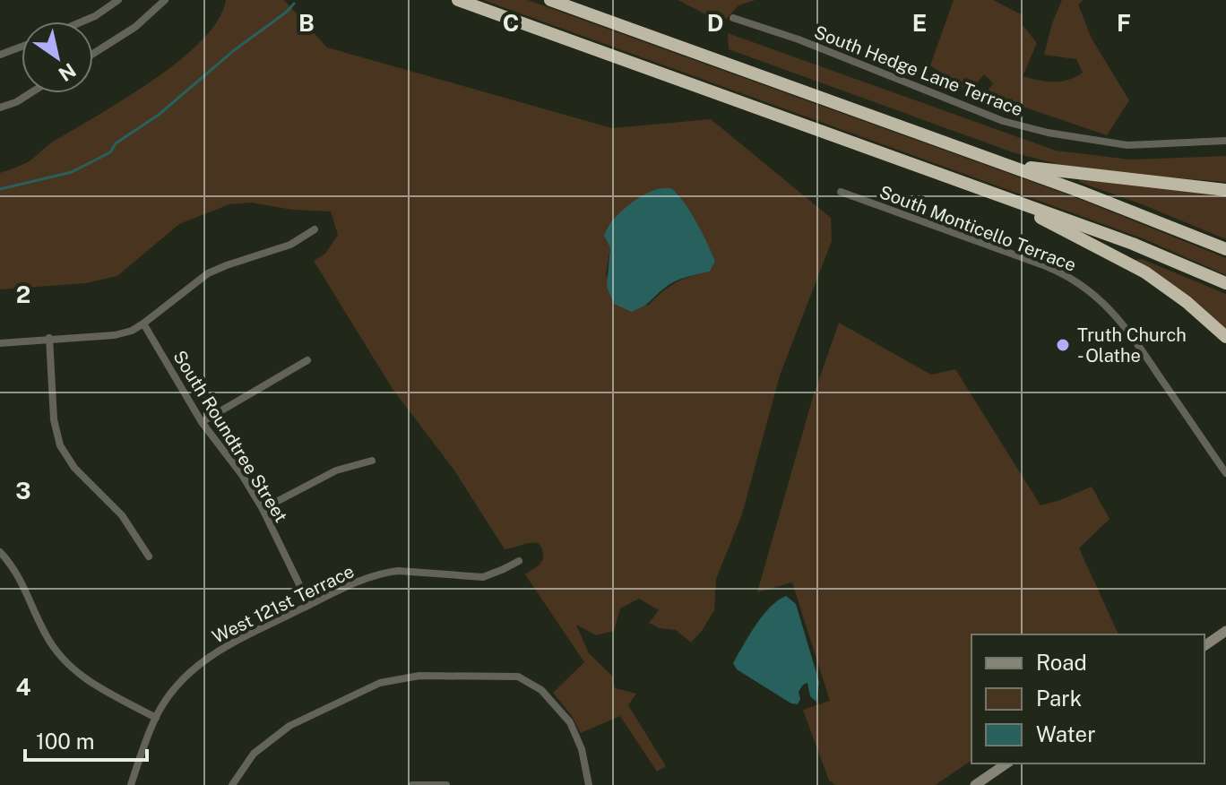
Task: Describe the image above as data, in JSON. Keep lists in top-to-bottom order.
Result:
{
  "streets": {
    "street": [
      "South Hedge Lane Terrace",
      "South Monticello Terrace",
      "South Roundtree Street",
      "West 121st Terrace"
    ]
  },
  "crossings": [
    ["South Roundtree Street", "West 121st Terrace"]
  ],
  "places": ["Truth Church - Olathe"],
  "legend": ["Road", "Park", "Water"],
  "scale_bar": "100 m",
  "north": "bottom right",
  "grid": {
    "columns": [
      "B",
      "C",
      "D",
      "E",
      "F"
    ],
    "rows": ["2", "3", "4"]
  }
}
